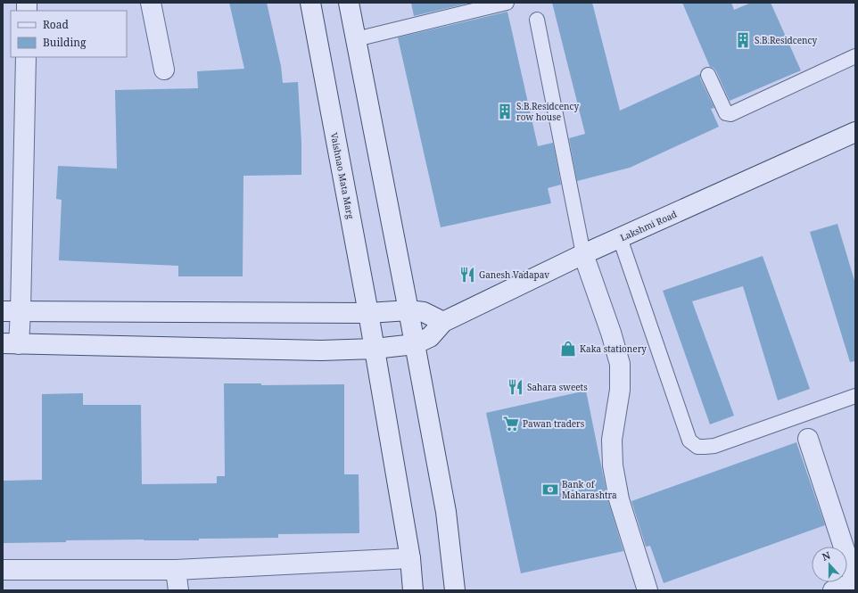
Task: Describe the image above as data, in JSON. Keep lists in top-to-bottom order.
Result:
{
  "streets": {
    "main road": ["Vaishnao Mata Marg", "Lakshmi Road"]
  },
  "places": {
    "building": ["S.B.Residcency", "S.B.Residcency row house"],
    "restaurant": ["Ganesh Vadapav", "Sahara sweets"],
    "shop": ["Kaka stationery"],
    "supermarket": ["Pawan traders"],
    "bank": ["Bank of Maharashtra"]
  },
  "legend": ["Road", "Building"],
  "north": "top"
}
